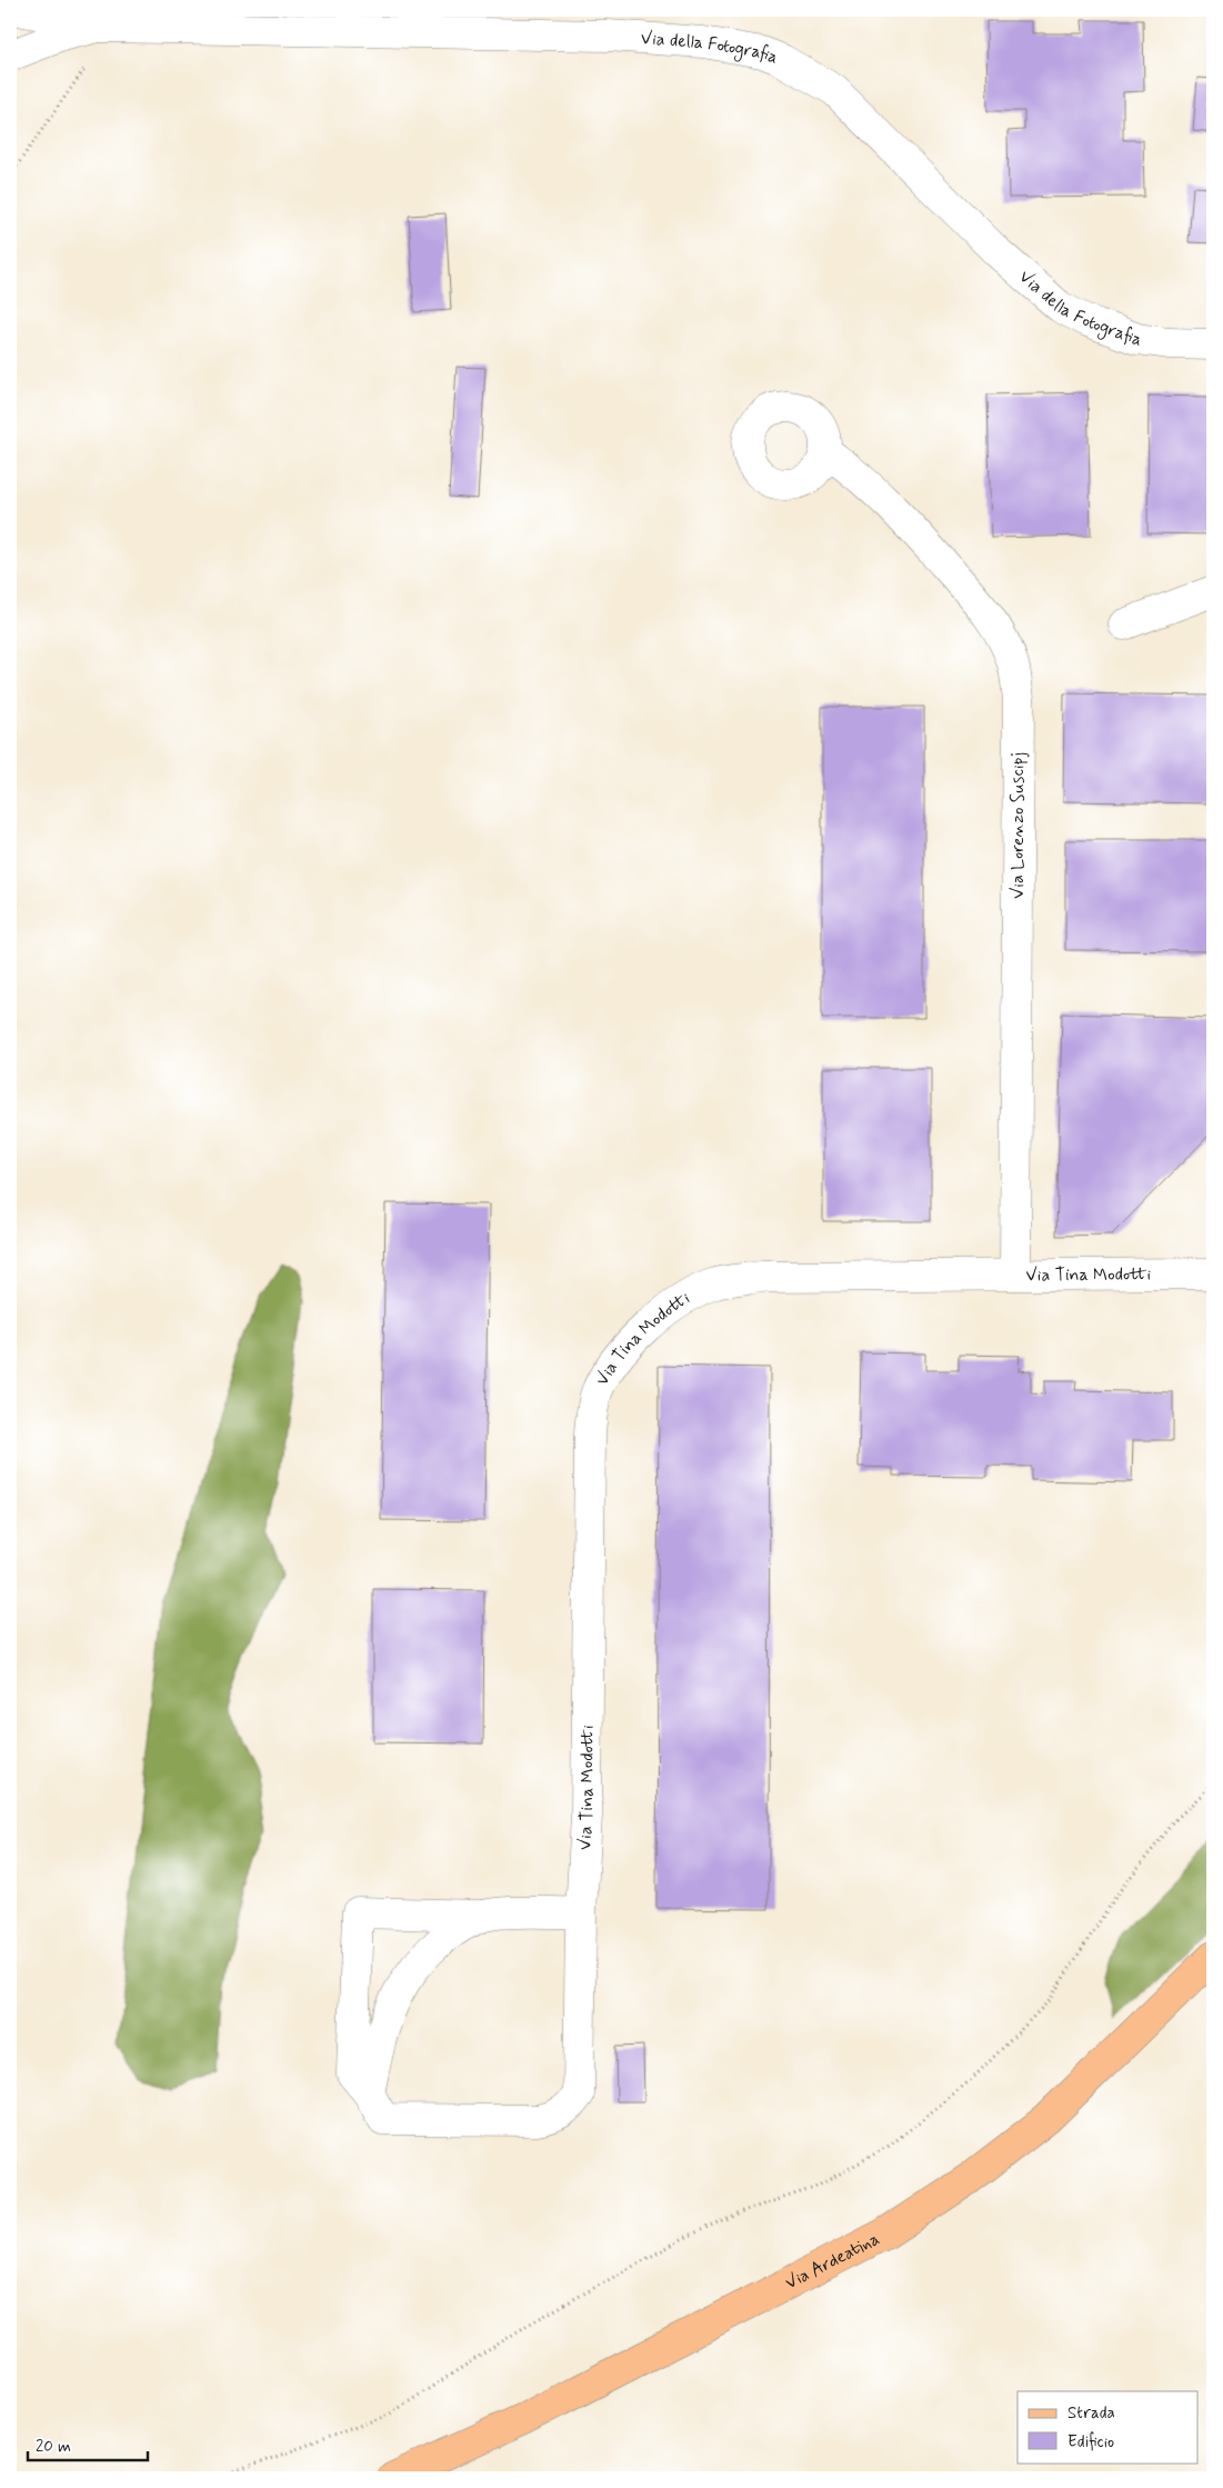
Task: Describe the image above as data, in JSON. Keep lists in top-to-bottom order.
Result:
{
  "streets": {
    "main road": ["Via Ardeatina"],
    "street": ["Via della Fotografia", "Via Lorenzo Suscipj", "Via Tina Modotti"]
  },
  "crossings": [
    ["Via Lorenzo Suscipj", "Via Tina Modotti"]
  ],
  "legend": ["Strada", "Edificio"],
  "scale_bar": "20 m"
}
